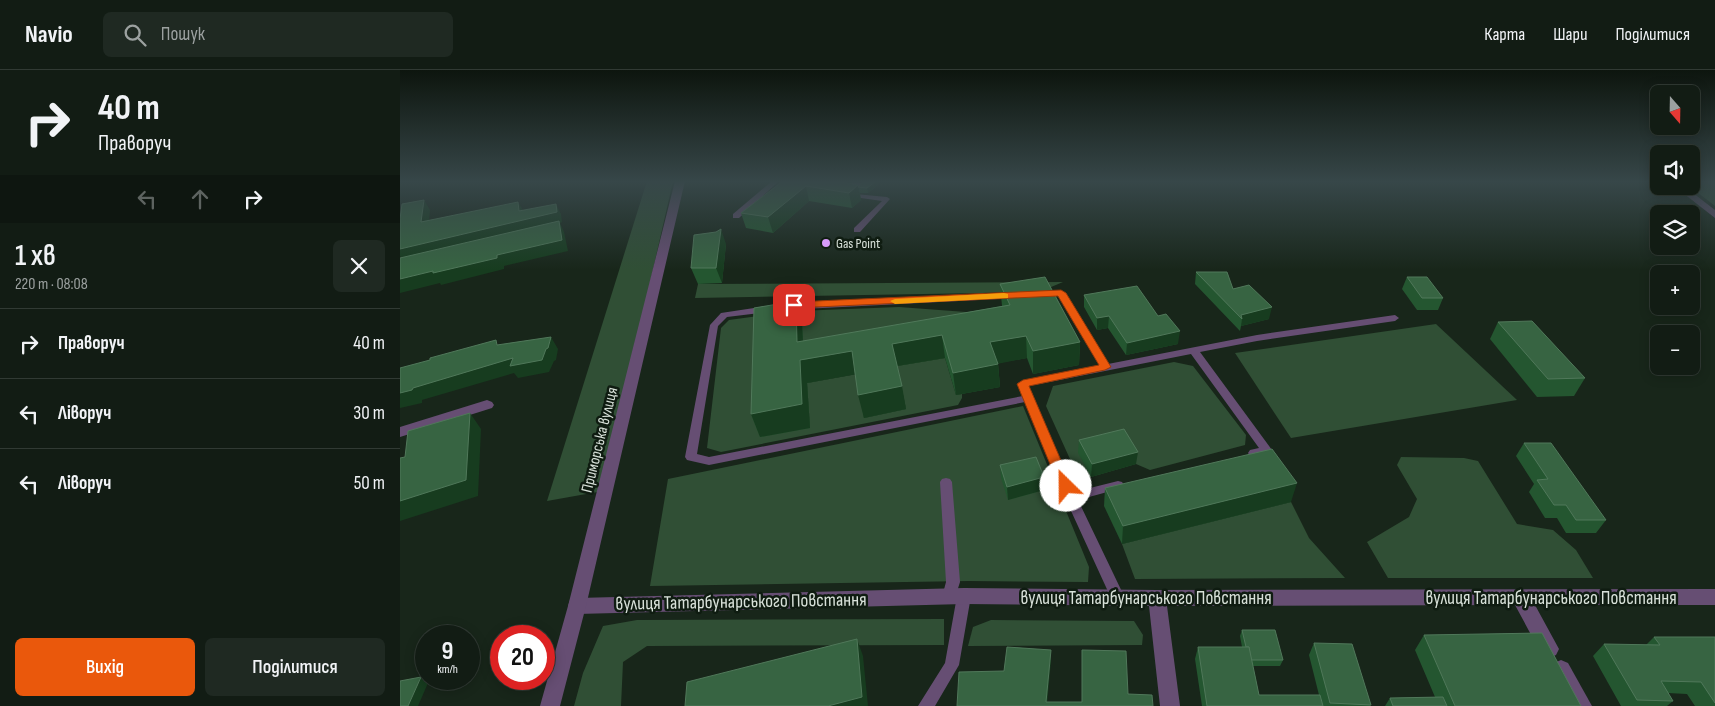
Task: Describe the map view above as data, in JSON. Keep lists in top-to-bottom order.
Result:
{
  "streets": {
    "street": ["Приморська вулиця", "вулиця Татарбунарського Повстання"]
  },
  "crossings": [
    ["Приморська вулиця", "вулиця Татарбунарського Повстання"]
  ],
  "places": ["Gas Point"],
  "north": "bottom",
  "page": {
    "header": "Navio",
    "search": "Пошук",
    "nav": ["Карта", "Шари", "Поділитися"],
    "turn": ["40 m", "Праворуч"],
    "map_buttons": ["+", "−"],
    "heading": ["1 хв", "220 m · 08:08"],
    "list": [
      {
        "name": "Праворуч",
        "value": "40 m"
      },
      {
        "name": "Ліворуч",
        "value": "30 m"
      },
      {
        "name": "Ліворуч",
        "value": "50 m"
      }
    ],
    "speed": "9 km/h",
    "limit": "20",
    "buttons": ["Вихід", "Поділитися"]
  }
}
